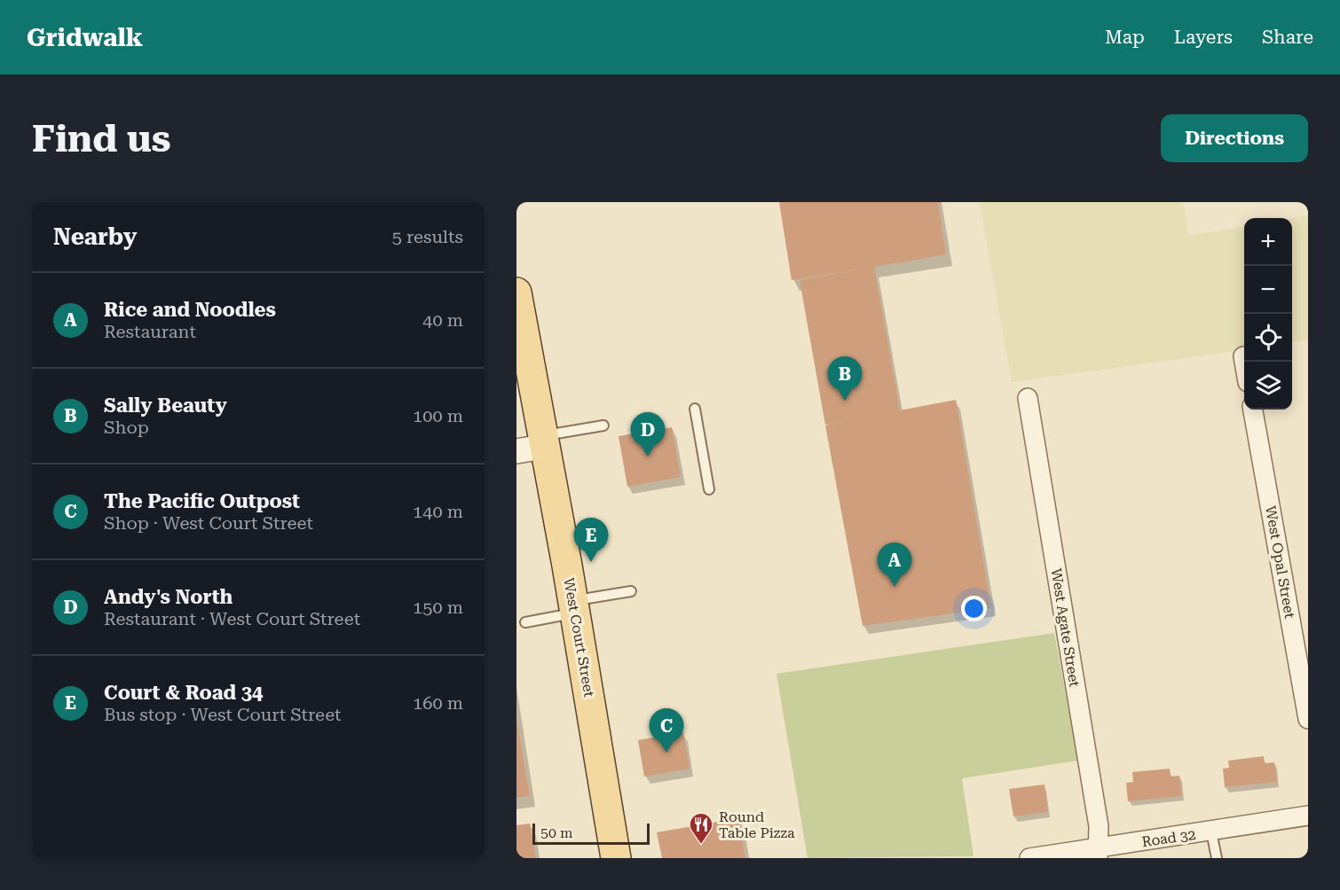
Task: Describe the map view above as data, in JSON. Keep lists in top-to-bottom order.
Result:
{
  "streets": {
    "main road": ["West Court Street"],
    "street": ["West Opal Street", "West Agate Street", "Road 32"]
  },
  "crossings": [
    ["West Agate Street", "Road 32"]
  ],
  "places": {
    "restaurant": ["Round Table Pizza"]
  },
  "scale_bar": "50 m",
  "page": {
    "header": "Gridwalk",
    "nav": ["Map", "Layers", "Share"],
    "buttons": "Directions",
    "title": "Find us",
    "heading": ["Nearby", "5 results"],
    "map_buttons": ["+", "−"],
    "list": [
      {
        "mark": "A",
        "name": "Rice and Noodles",
        "note": "Restaurant",
        "value": "40 m"
      },
      {
        "mark": "B",
        "name": "Sally Beauty",
        "note": "Shop",
        "value": "100 m"
      },
      {
        "mark": "C",
        "name": "The Pacific Outpost",
        "note": "Shop · West Court Street",
        "value": "140 m"
      },
      {
        "mark": "D",
        "name": "Andy's North",
        "note": "Restaurant · West Court Street",
        "value": "150 m"
      },
      {
        "mark": "E",
        "name": "Court & Road 34",
        "note": "Bus stop · West Court Street",
        "value": "160 m"
      }
    ],
    "pins": [
      "B",
      "D",
      "E",
      "A",
      "C"
    ],
    "scale": "50 m"
  }
}
